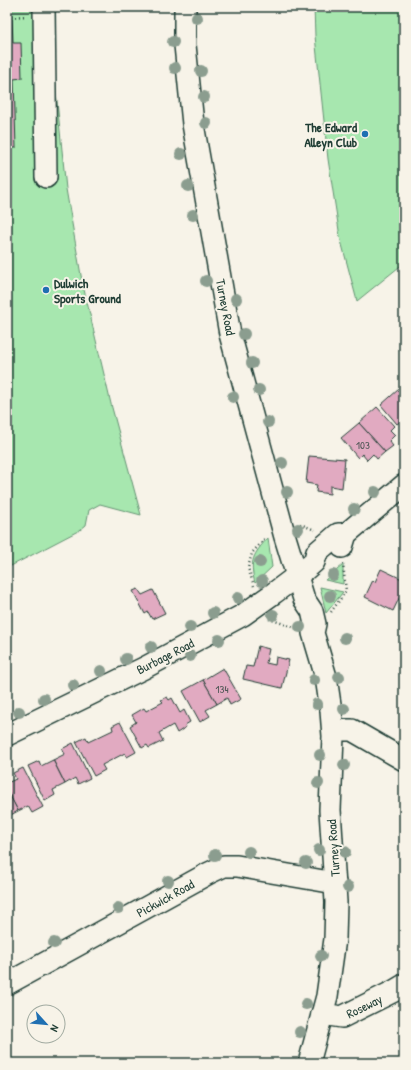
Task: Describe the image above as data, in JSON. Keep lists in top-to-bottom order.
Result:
{
  "streets": {
    "street": [
      "Turney Road",
      "Burbage Road",
      "Pickwick Road",
      "Roseway"
    ]
  },
  "crossings": [
    ["Turney Road", "Burbage Road"],
    ["Turney Road", "Pickwick Road"],
    ["Turney Road", "Roseway"]
  ],
  "places": ["The Edward Alleyn Club", "Dulwich Sports Ground"],
  "house_numbers": ["103", "134"],
  "north": "bottom right"
}
